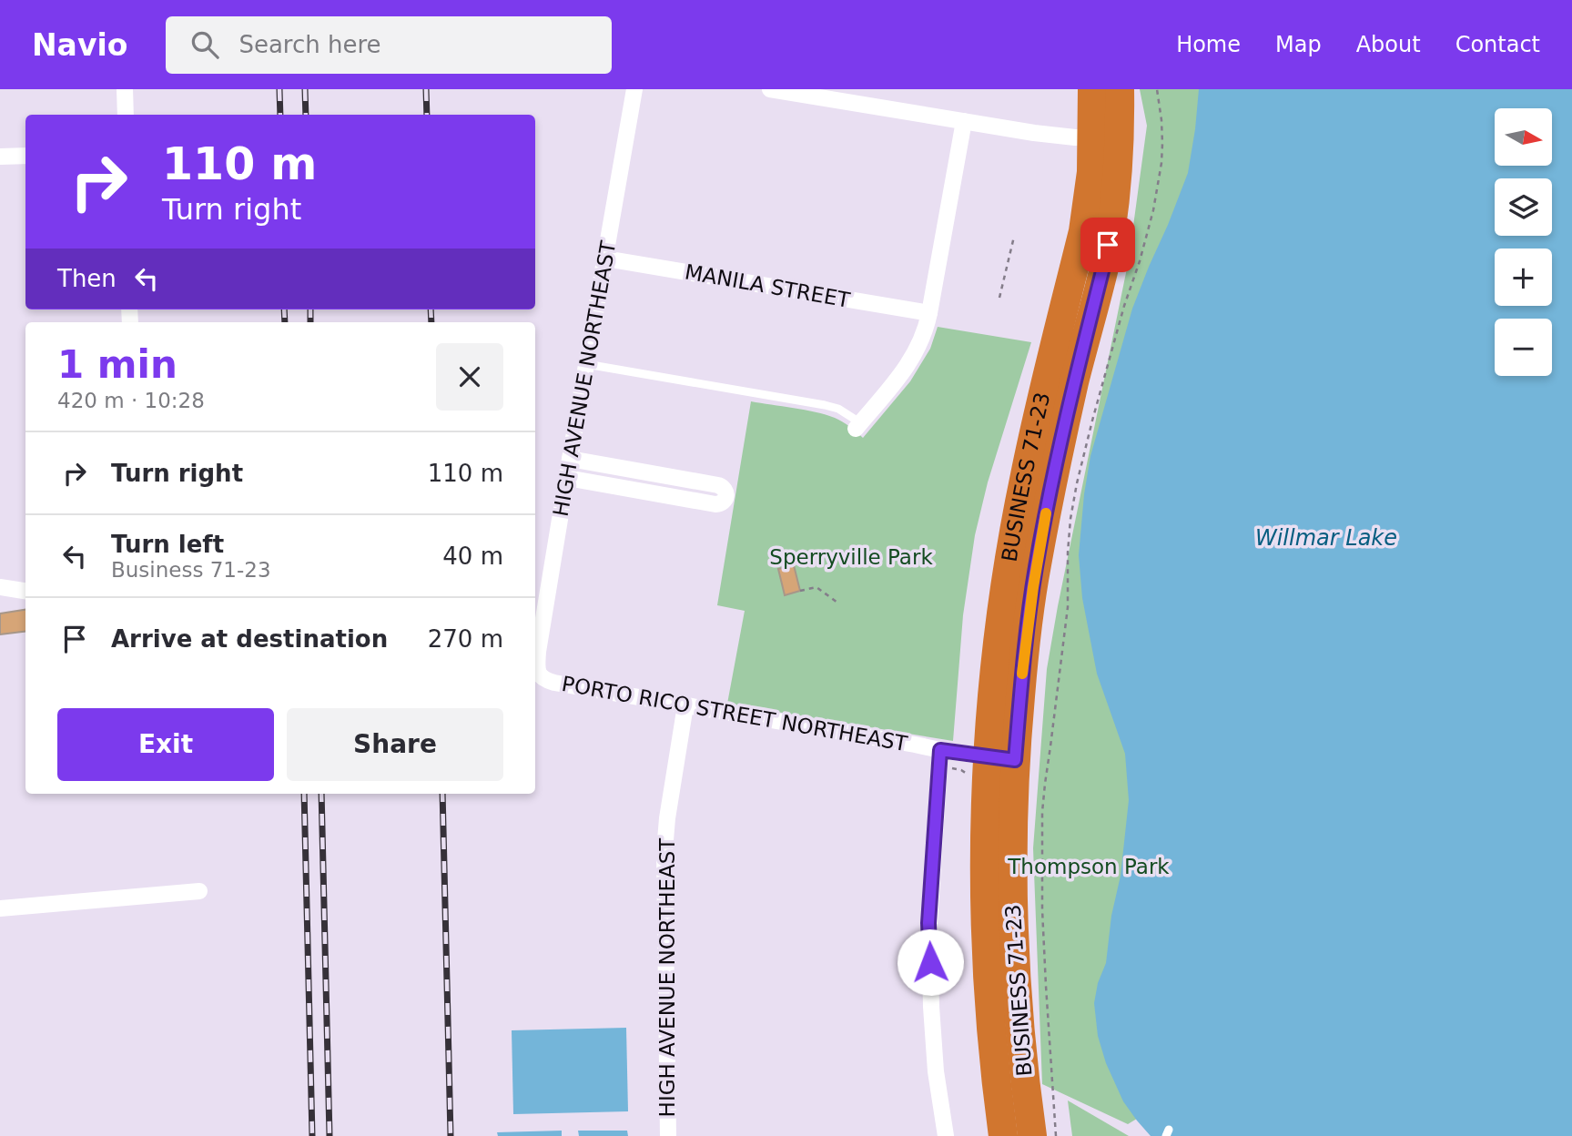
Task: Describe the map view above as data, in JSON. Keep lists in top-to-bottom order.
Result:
{
  "streets": {
    "highway": ["BUSINESS 71-23"],
    "street": ["MANILA STREET", "HIGH AVENUE NORTHEAST", "PORTO RICO STREET NORTHEAST"]
  },
  "crossings": [
    ["MANILA STREET", "HIGH AVENUE NORTHEAST"],
    ["HIGH AVENUE NORTHEAST", "PORTO RICO STREET NORTHEAST"],
    ["BUSINESS 71-23", "PORTO RICO STREET NORTHEAST"]
  ],
  "water": ["Willmar Lake"],
  "parks": ["Sperryville Park", "Thompson Park"],
  "north": "right",
  "page": {
    "header": "Navio",
    "search": "Search here",
    "nav": [
      "Home",
      "Map",
      "About",
      "Contact"
    ],
    "map_buttons": ["+", "−"],
    "turn": ["110 m", "Turn right"],
    "then": "Then",
    "heading": ["1 min", "420 m · 10:28"],
    "list": [
      {
        "name": "Turn right",
        "value": "110 m"
      },
      {
        "name": "Turn left",
        "note": "Business 71-23",
        "value": "40 m"
      },
      {
        "name": "Arrive at destination",
        "value": "270 m"
      }
    ],
    "buttons": ["Exit", "Share"]
  }
}
